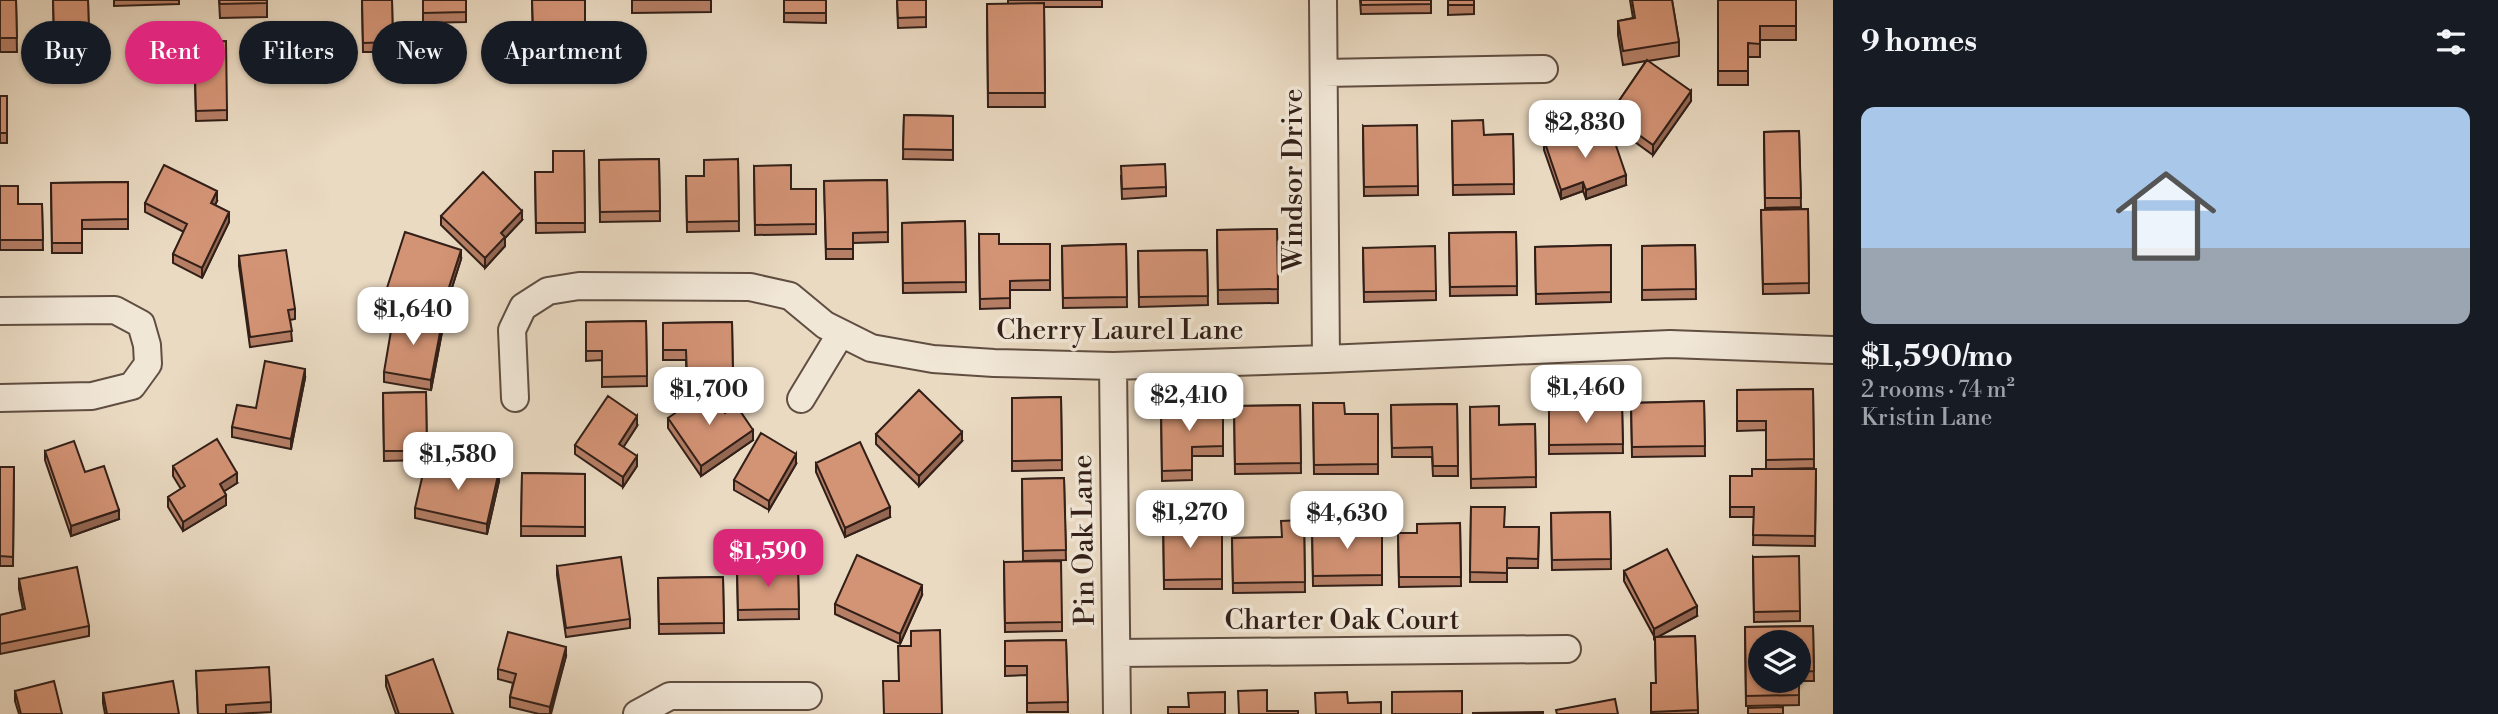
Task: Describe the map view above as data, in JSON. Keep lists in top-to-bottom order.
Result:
{
  "streets": {
    "street": [
      "Windsor Drive",
      "Cherry Laurel Lane",
      "Pin Oak Lane",
      "Charter Oak Court"
    ]
  },
  "crossings": [
    ["Windsor Drive", "Cherry Laurel Lane"],
    ["Cherry Laurel Lane", "Pin Oak Lane"],
    ["Pin Oak Lane", "Charter Oak Court"]
  ],
  "page": {
    "heading": "9 homes",
    "chip": [
      "Buy",
      "Rent",
      "Filters",
      "New",
      "Apartment"
    ],
    "list": [
      {
        "name": "$1,590/mo",
        "note": "2 rooms · 74 m² · Kristin Lane"
      }
    ],
    "price": [
      "$2,830",
      "$1,640",
      "$1,460",
      "$1,700",
      "$2,410",
      "$1,580",
      "$1,270",
      "$4,630",
      "$1,590"
    ]
  }
}
